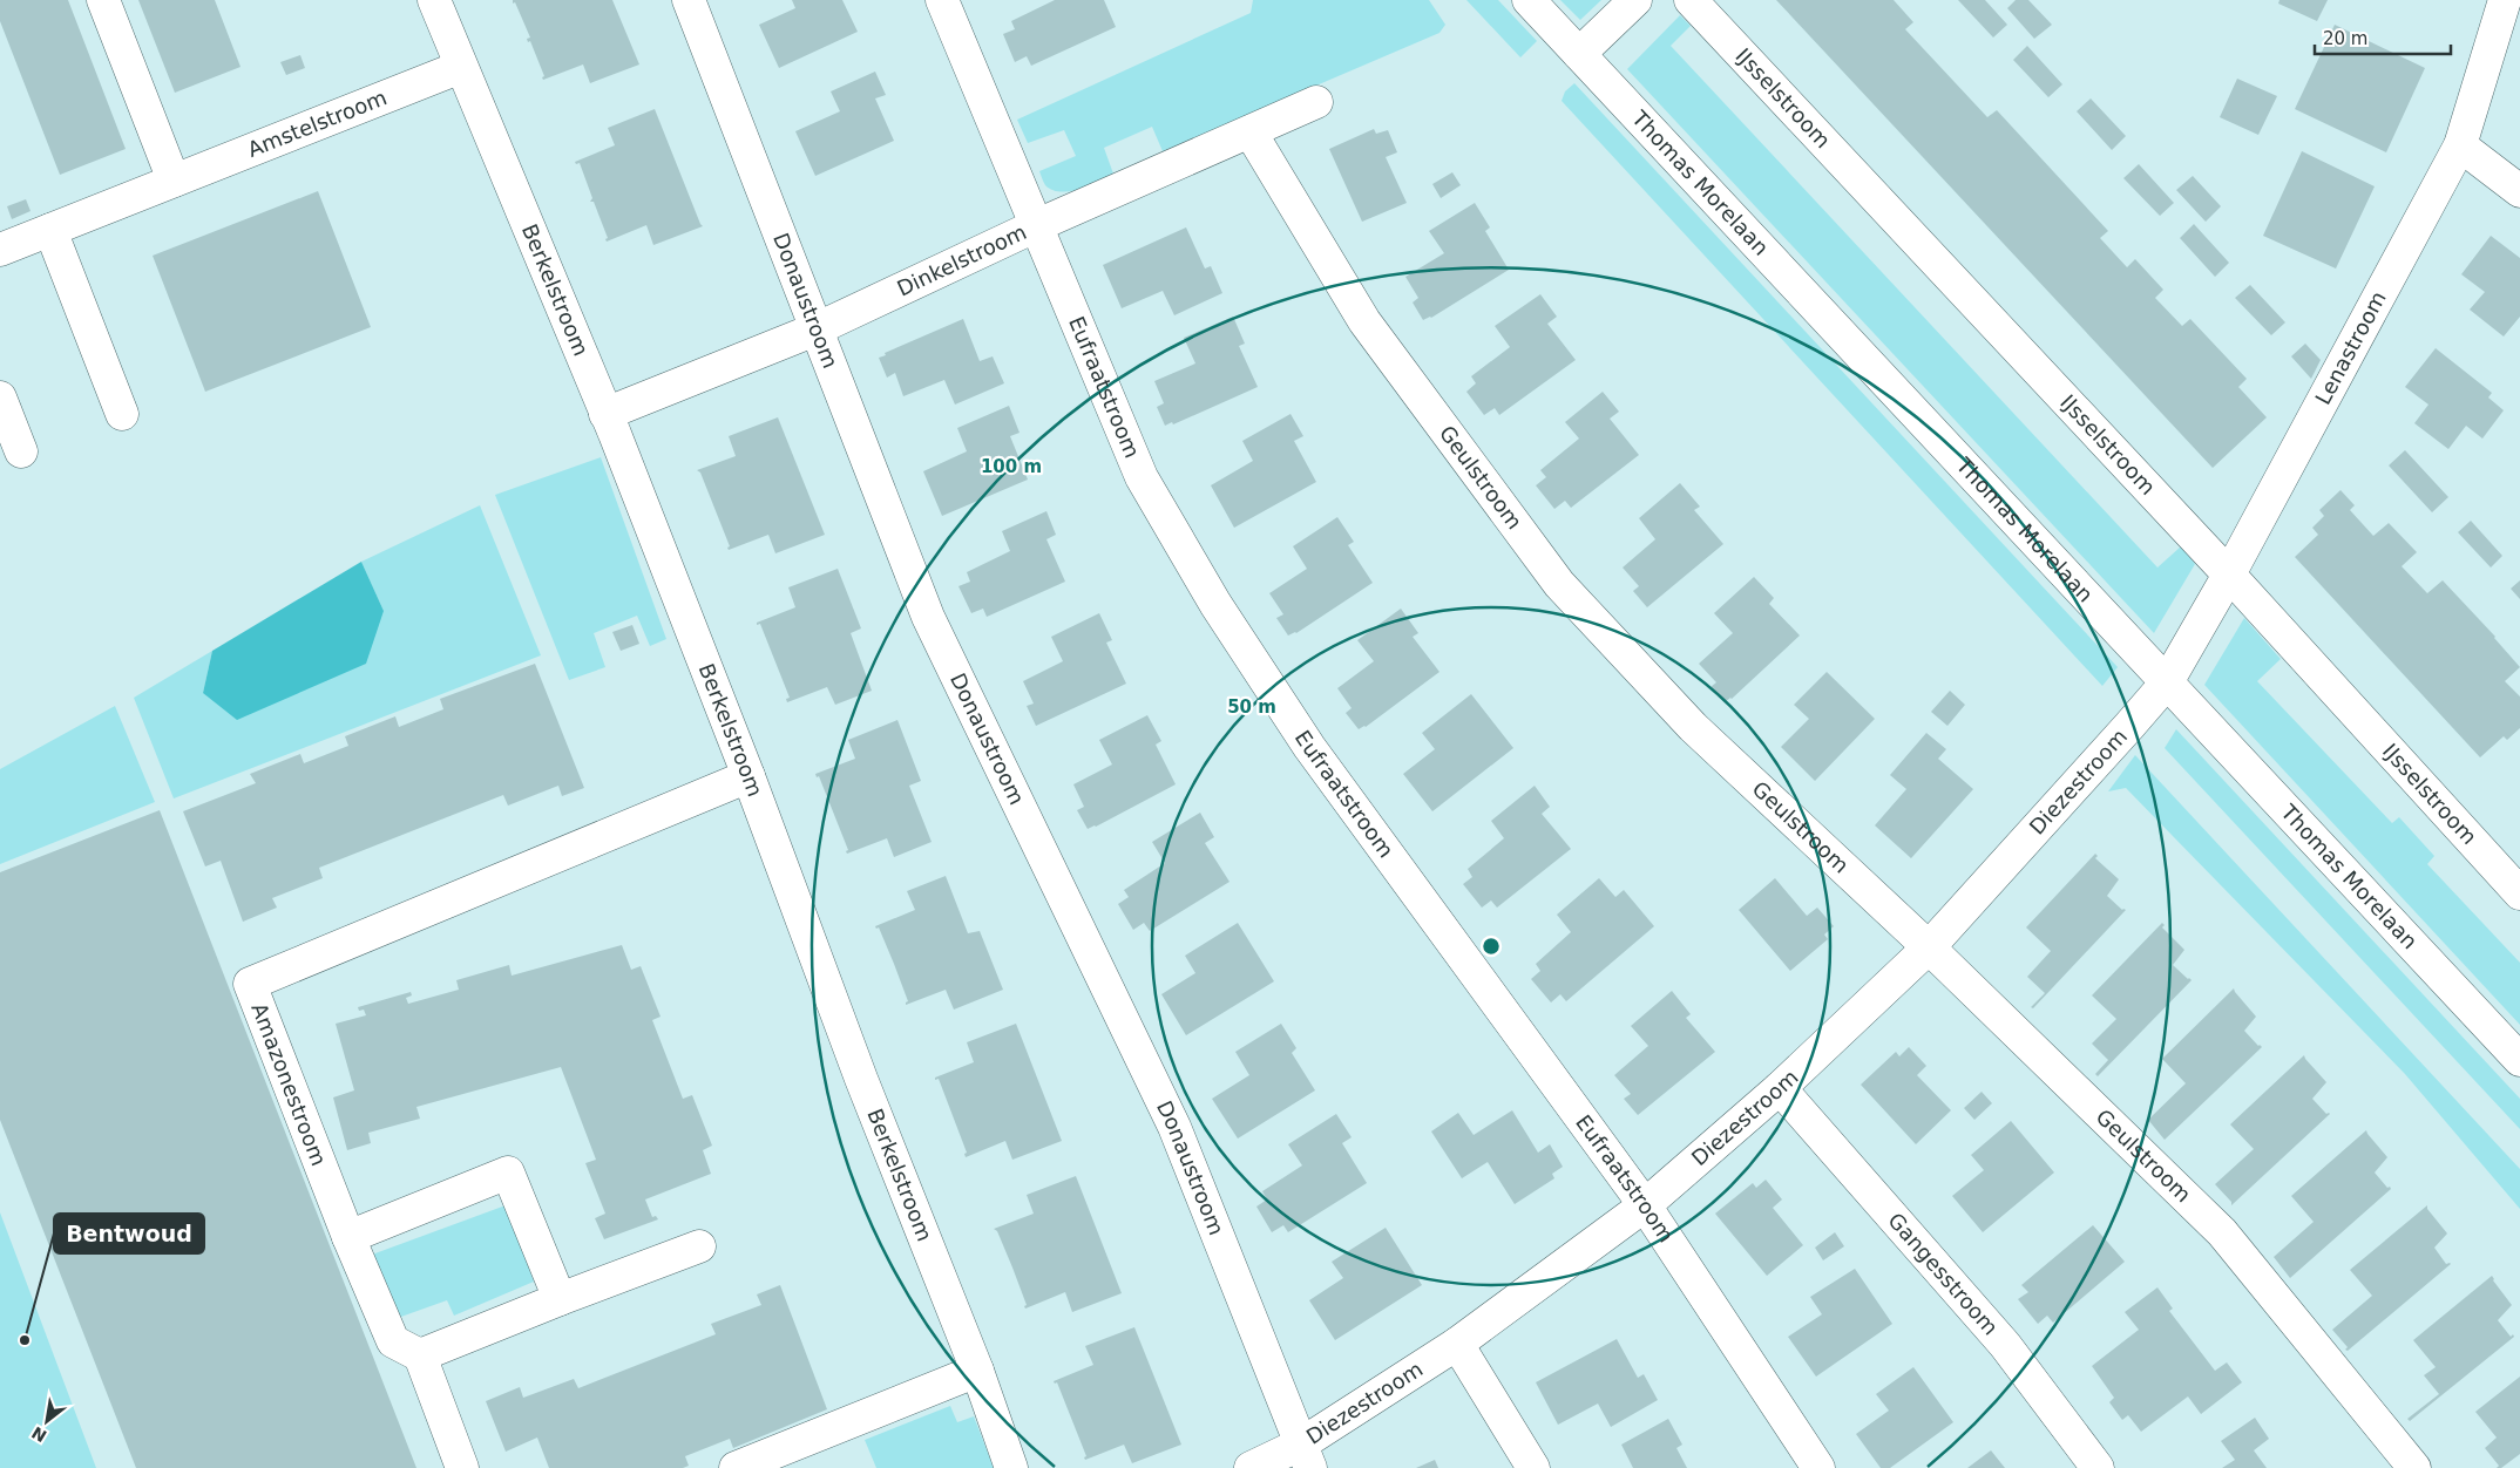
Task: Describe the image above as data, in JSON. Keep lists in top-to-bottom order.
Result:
{
  "streets": {
    "street": [
      "IJsselstroom",
      "Amstelstroom",
      "Thomas Morelaan",
      "Dinkelstroom",
      "Berkelstroom",
      "Donaustroom",
      "Lenastroom",
      "Eufraatstroom",
      "Geulstroom",
      "Diezestroom",
      "Amazonestroom",
      "Gangesstroom"
    ]
  },
  "crossings": [
    ["IJsselstroom", "Lenastroom"],
    ["Amstelstroom", "Berkelstroom"],
    ["Thomas Morelaan", "Lenastroom"],
    ["Thomas Morelaan", "Diezestroom"],
    ["Dinkelstroom", "Berkelstroom"],
    ["Dinkelstroom", "Donaustroom"],
    ["Dinkelstroom", "Eufraatstroom"],
    ["Dinkelstroom", "Geulstroom"],
    ["Berkelstroom", "Amazonestroom"],
    ["Donaustroom", "Diezestroom"],
    ["Lenastroom", "Diezestroom"],
    ["Eufraatstroom", "Diezestroom"],
    ["Geulstroom", "Diezestroom"],
    ["Diezestroom", "Gangesstroom"]
  ],
  "places": ["Bentwoud"],
  "scale_bar": "20 m",
  "north": "bottom left",
  "rings": ["100 m", "50 m"]
}
